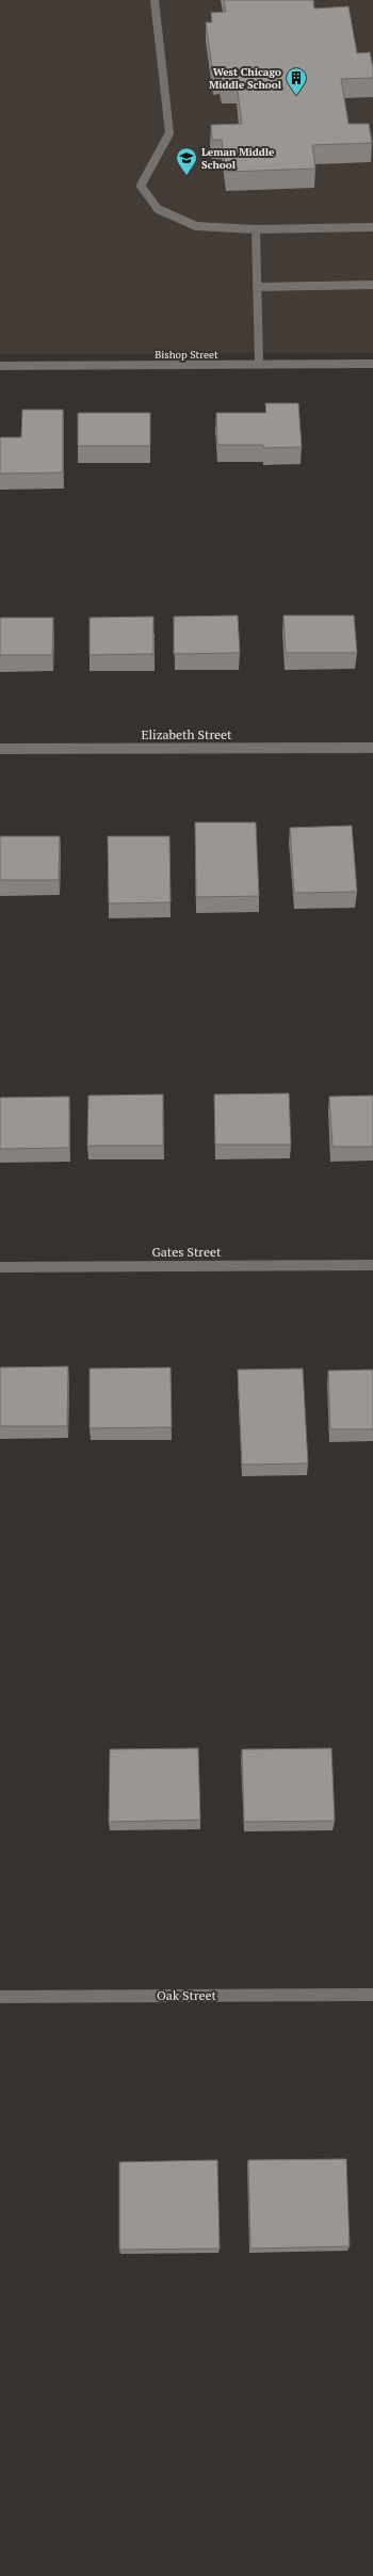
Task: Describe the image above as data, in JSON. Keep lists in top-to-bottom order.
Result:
{
  "streets": {
    "street": [
      "Bishop Street",
      "Elizabeth Street",
      "Gates Street",
      "Oak Street"
    ]
  },
  "places": {
    "building": ["West Chicago Middle School"],
    "school or university": ["Leman Middle School"]
  }
}
